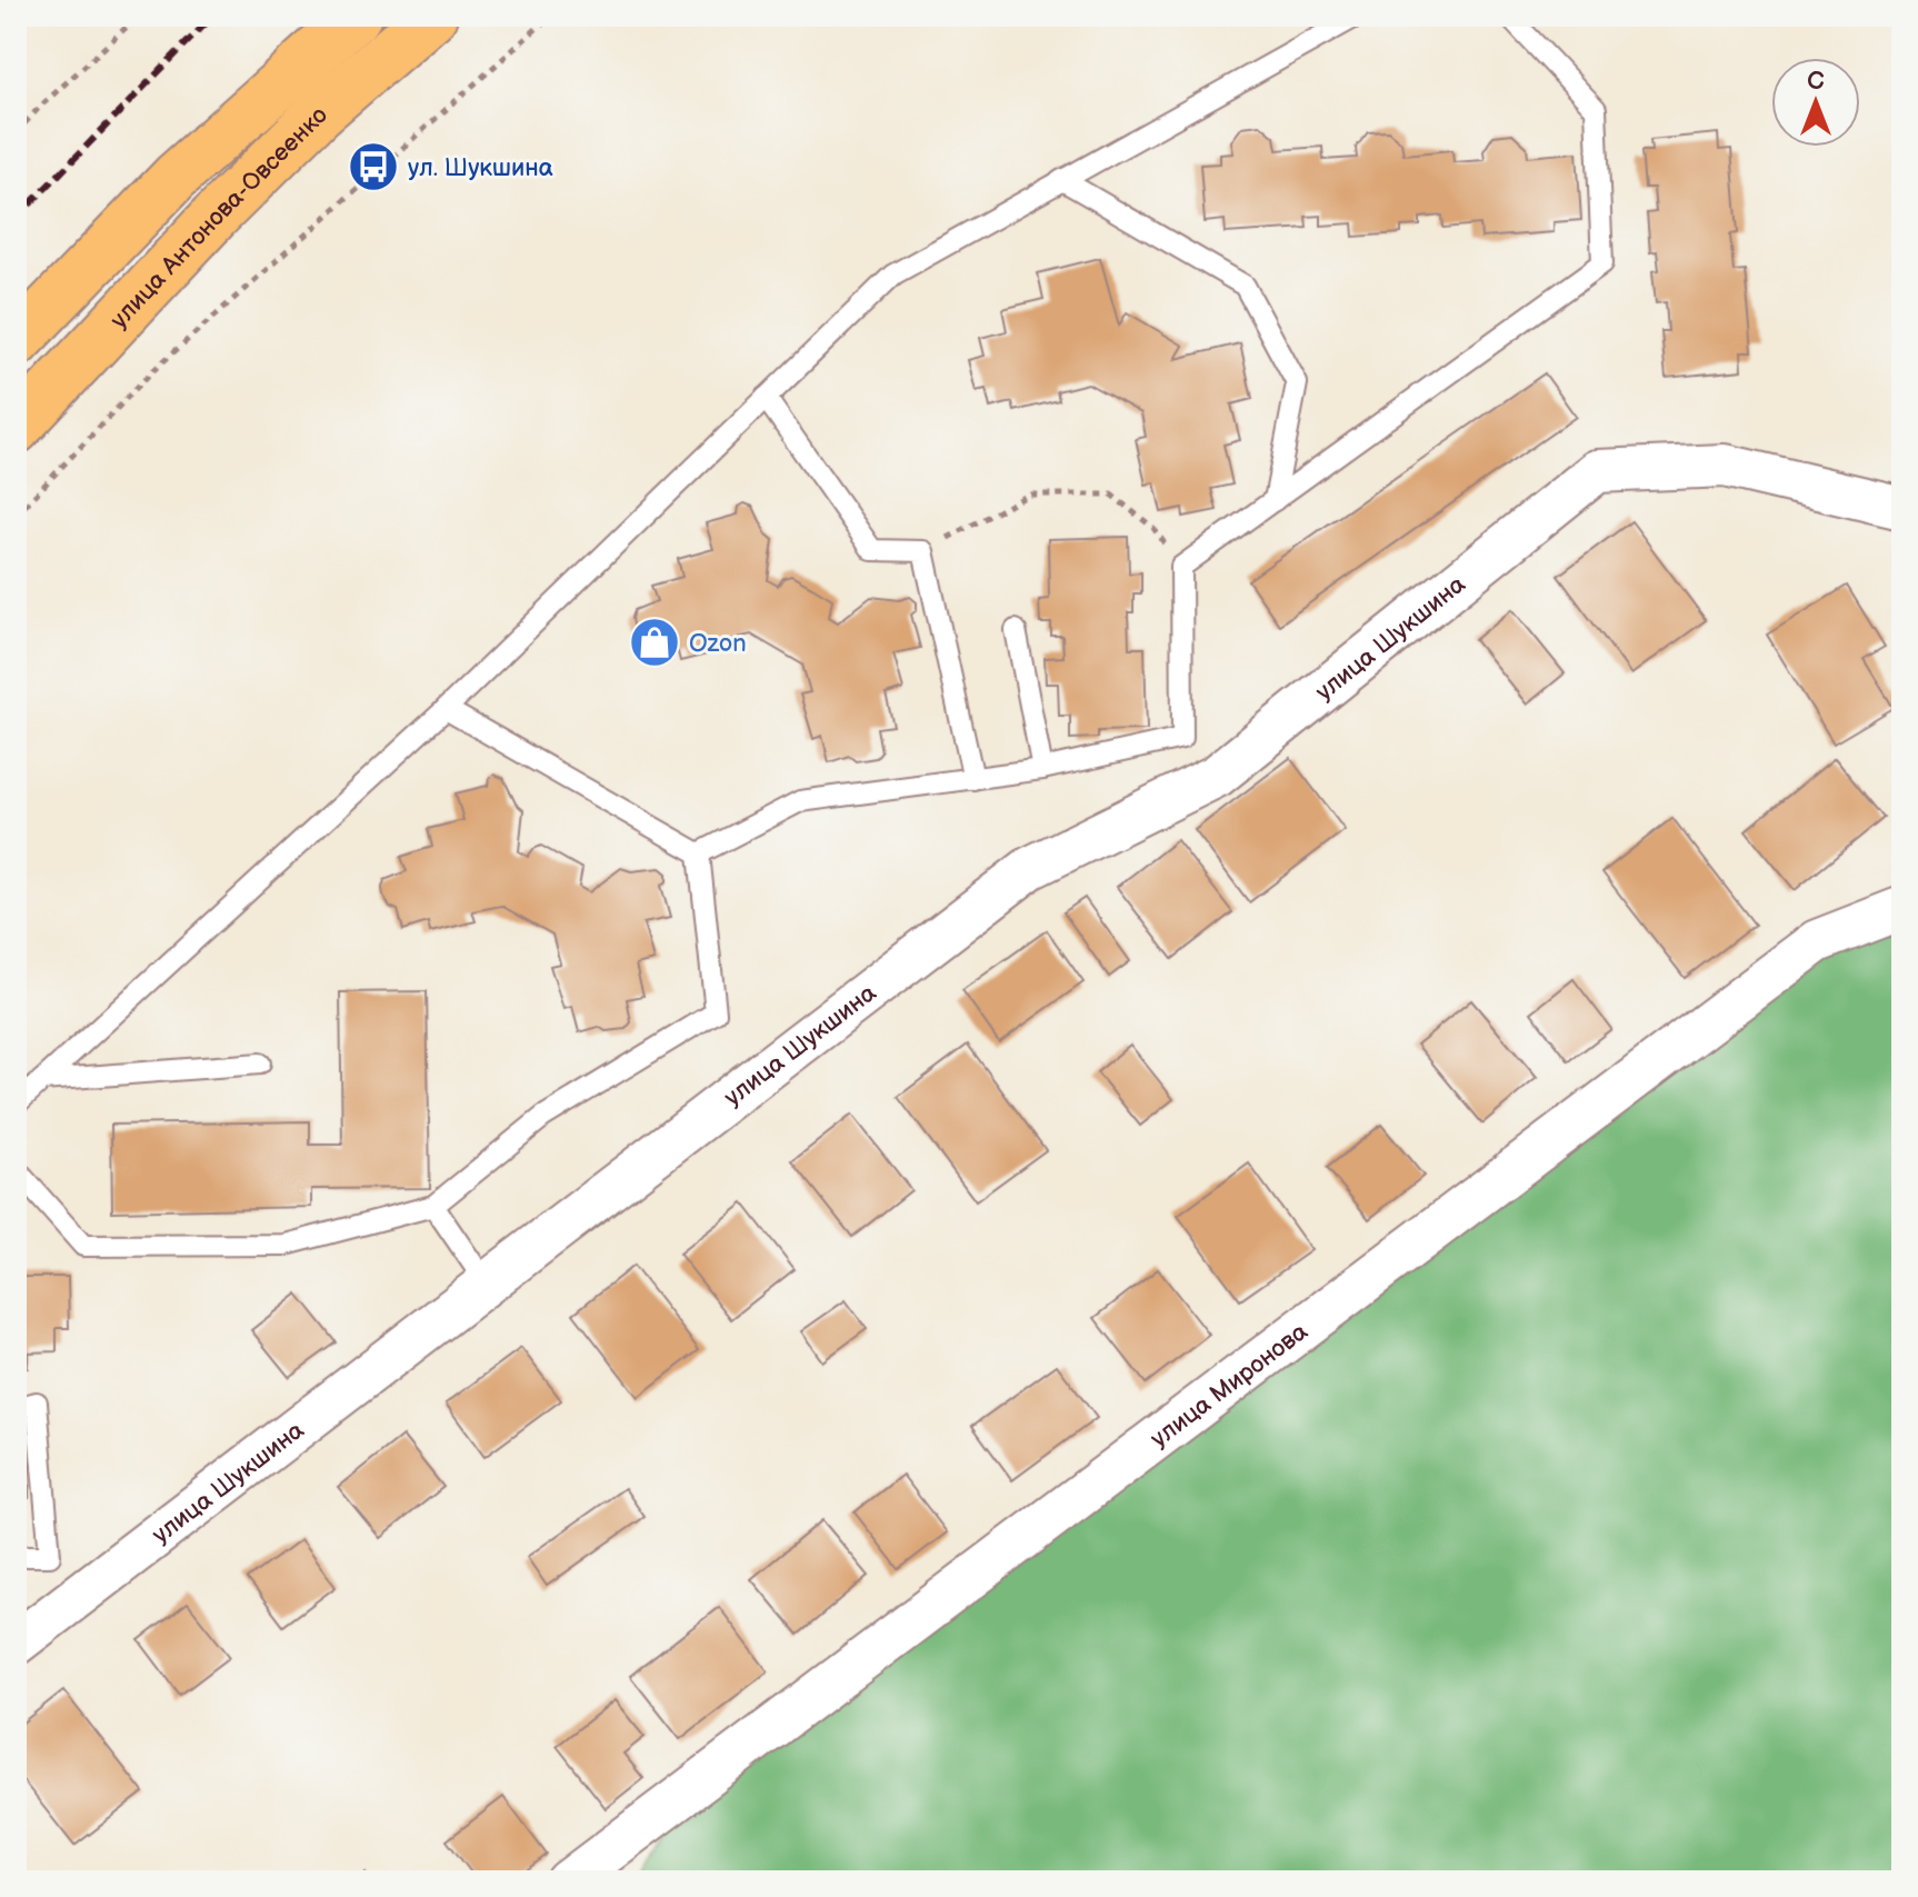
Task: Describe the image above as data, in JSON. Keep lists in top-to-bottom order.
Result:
{
  "streets": {
    "highway": ["улица Антонова-Овсеенко"],
    "street": ["улица Шукшина", "улица Миронова"]
  },
  "places": {
    "bus stop": ["ул. Шукшина"],
    "shop": ["Ozon"]
  },
  "north": "top"
}
